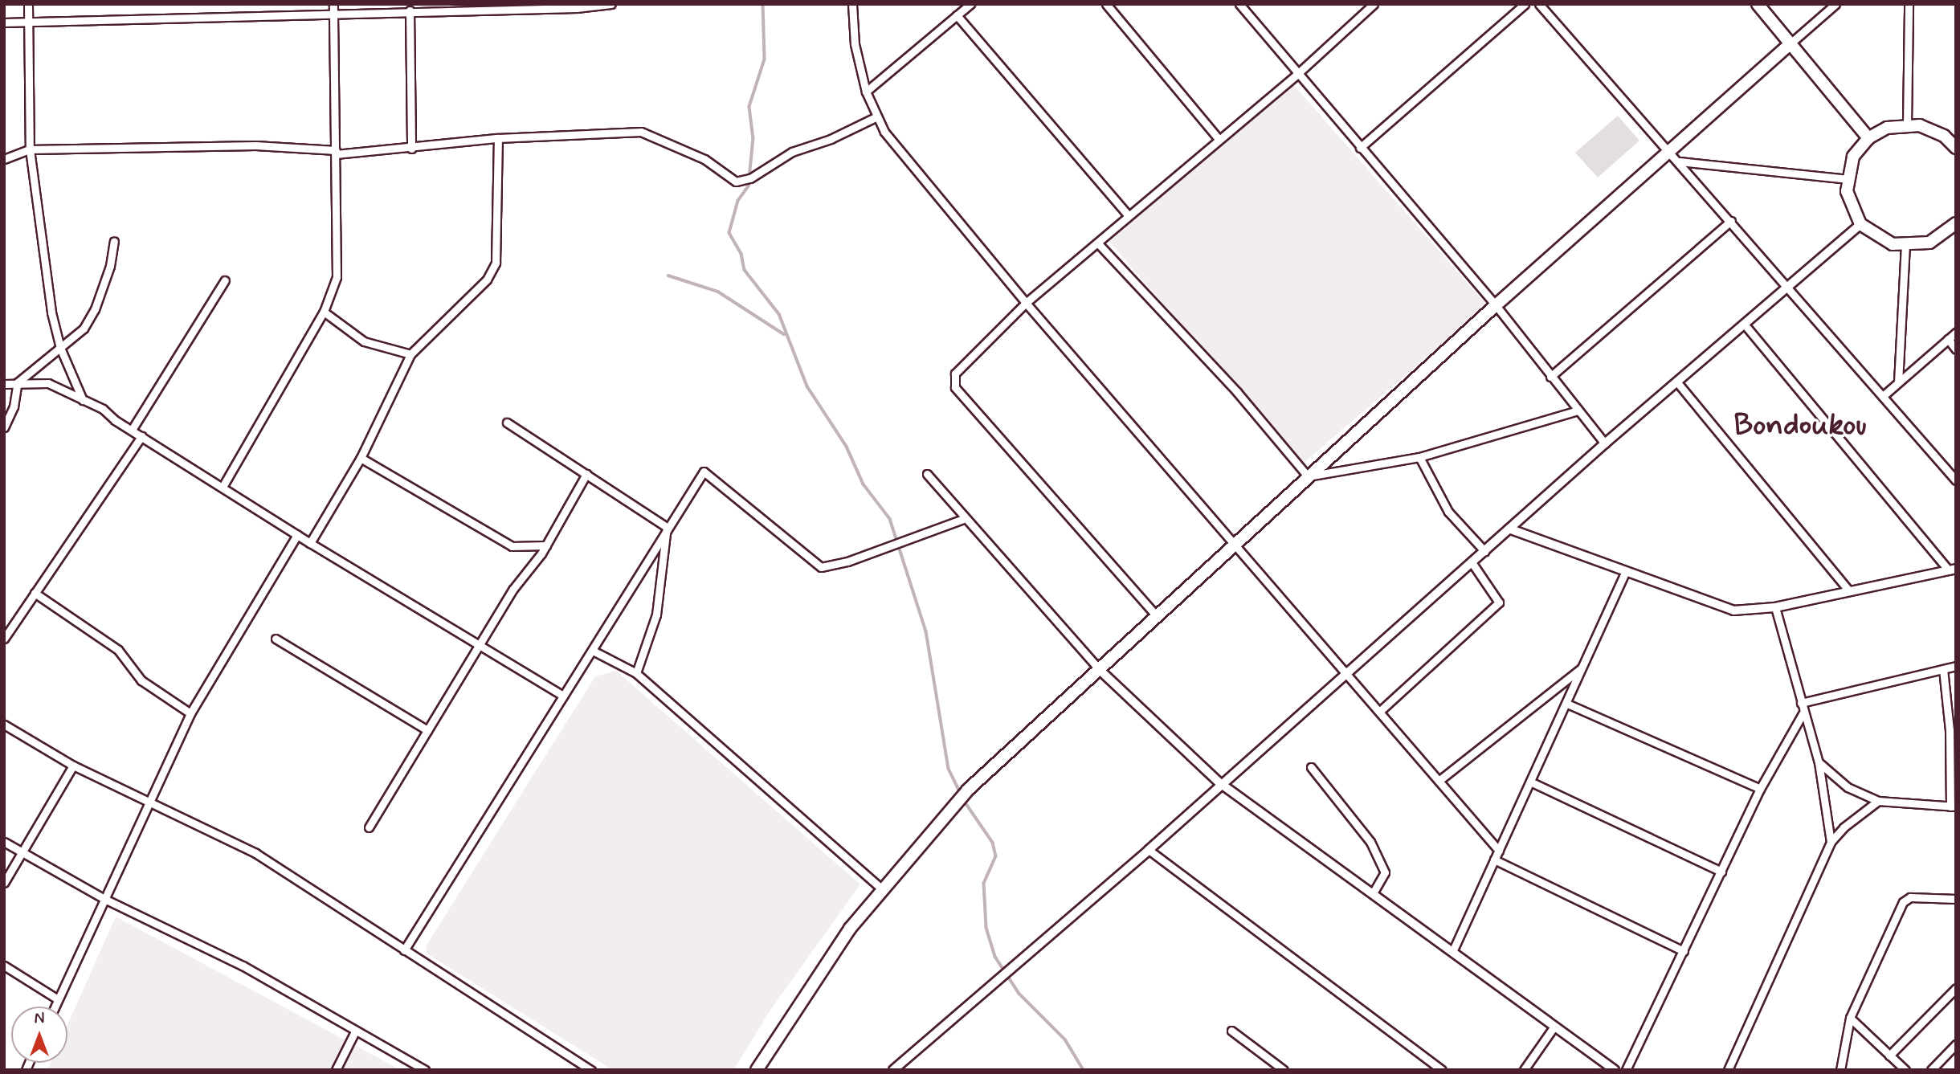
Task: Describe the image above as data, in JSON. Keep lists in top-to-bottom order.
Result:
{
  "districts": ["Bondoukou"],
  "north": "top"
}
